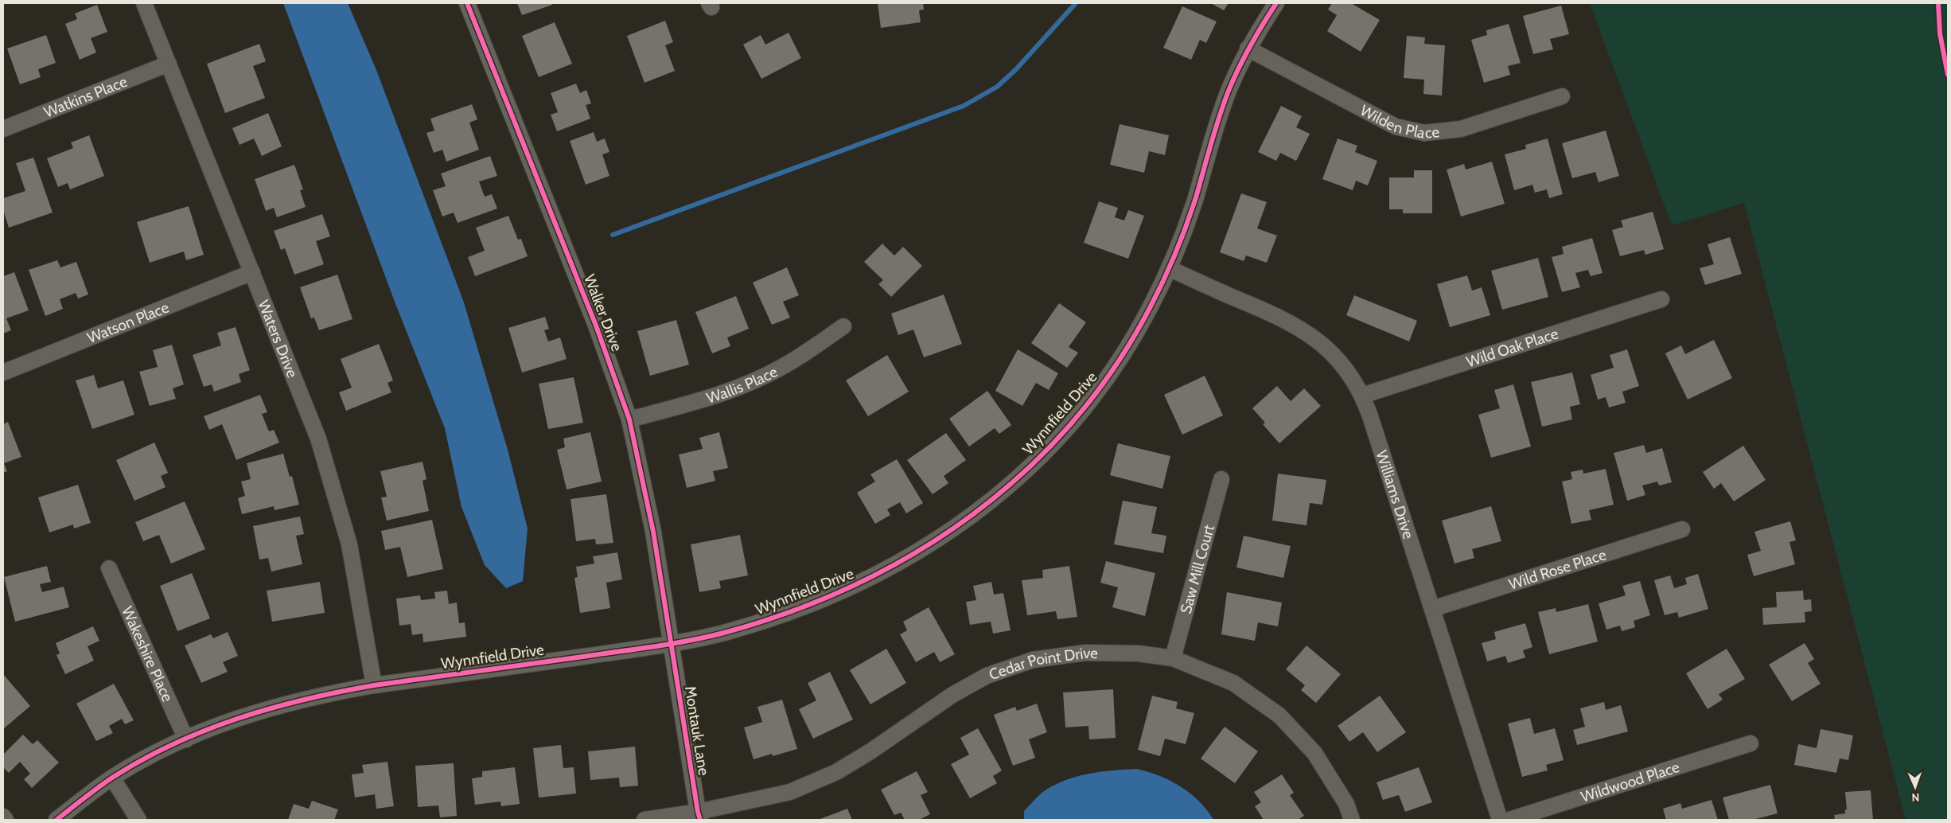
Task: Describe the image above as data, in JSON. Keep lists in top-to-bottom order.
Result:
{
  "streets": {
    "street": [
      "Watkins Place",
      "Wilden Place",
      "Walker Drive",
      "Watson Place",
      "Waters Drive",
      "Wild Oak Place",
      "Wallis Place",
      "Wynnfield Drive",
      "Williams Drive",
      "Saw Mill Court",
      "Wild Rose Place",
      "Wakeshire Place",
      "Cedar Point Drive",
      "Montauk Lane",
      "Wildwood Place"
    ]
  },
  "crossings": [
    ["Watkins Place", "Waters Drive"],
    ["Wilden Place", "Wynnfield Drive"],
    ["Walker Drive", "Wallis Place"],
    ["Walker Drive", "Wynnfield Drive"],
    ["Walker Drive", "Montauk Lane"],
    ["Watson Place", "Waters Drive"],
    ["Waters Drive", "Wynnfield Drive"],
    ["Wild Oak Place", "Williams Drive"],
    ["Wynnfield Drive", "Williams Drive"],
    ["Wynnfield Drive", "Wakeshire Place"],
    ["Wynnfield Drive", "Montauk Lane"],
    ["Williams Drive", "Wild Rose Place"],
    ["Saw Mill Court", "Cedar Point Drive"],
    ["Cedar Point Drive", "Montauk Lane"]
  ],
  "north": "bottom"
}
